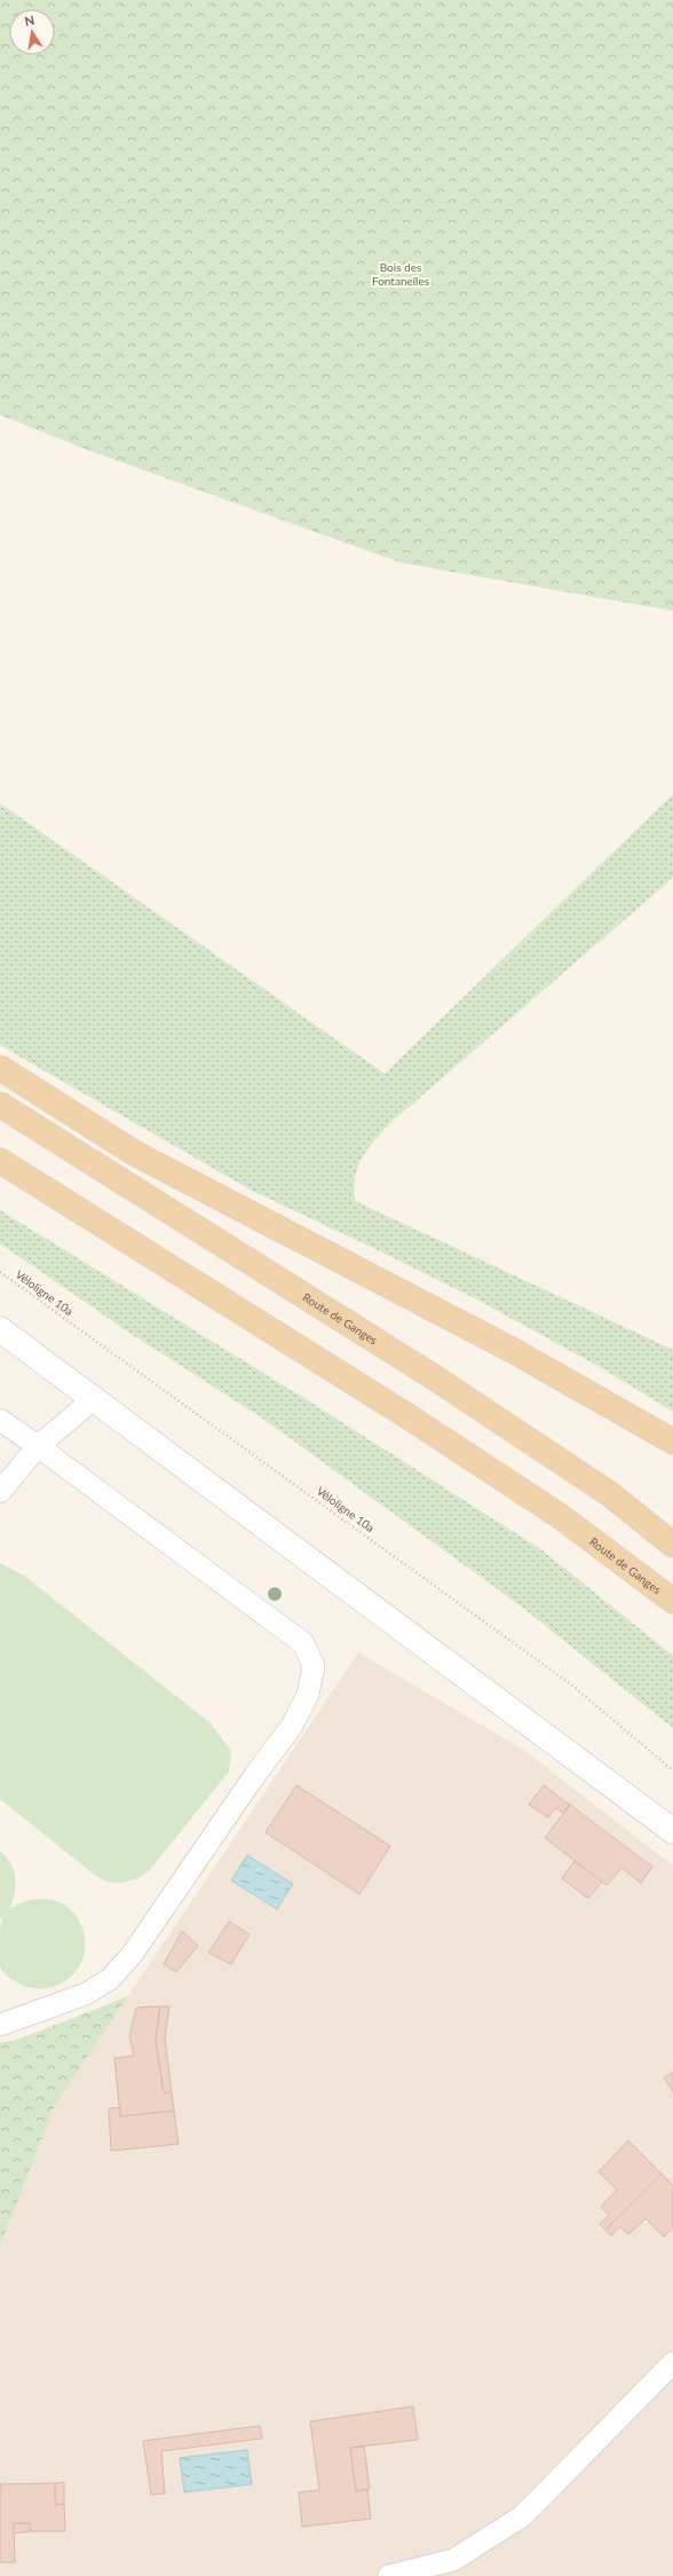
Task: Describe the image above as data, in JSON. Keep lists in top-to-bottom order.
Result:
{
  "streets": {
    "main road": ["Route de Ganges"],
    "path": ["Véloligne 10a"]
  },
  "parks": ["Bois des Fontanelles"],
  "north": "top"
}
